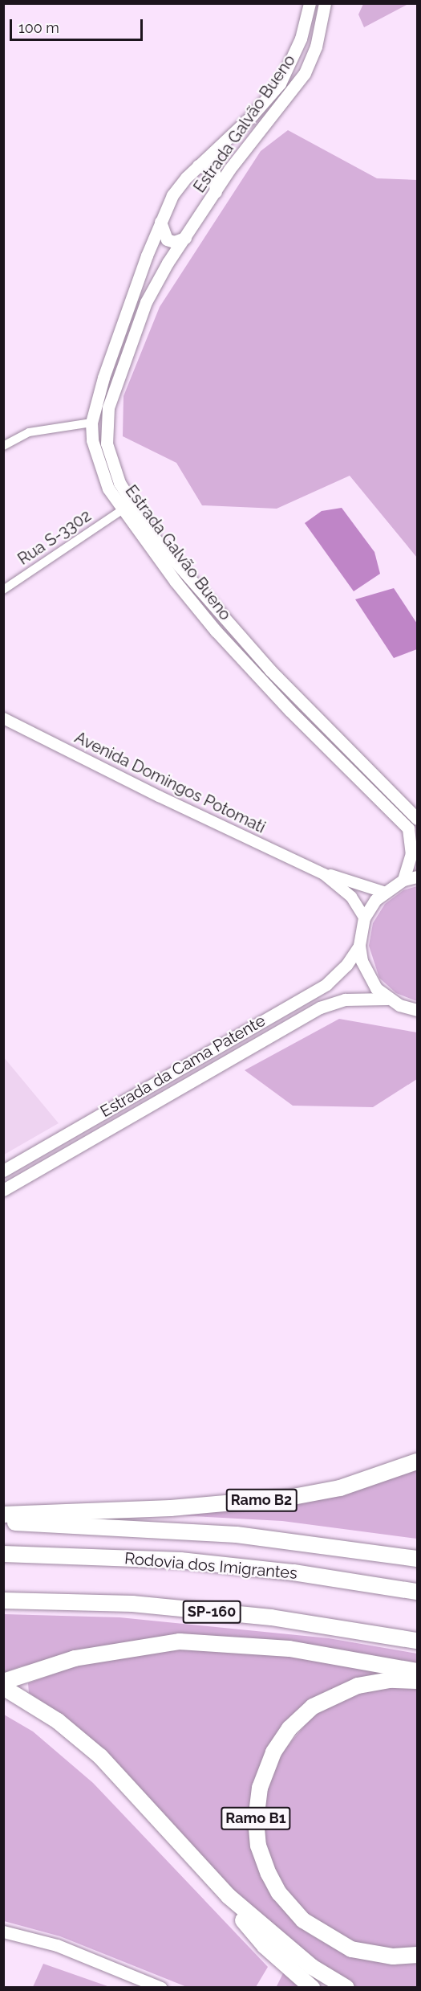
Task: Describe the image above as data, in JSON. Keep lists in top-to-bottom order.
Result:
{
  "streets": {
    "highway": [
      "Ramo B2",
      "Rodovia dos Imigrantes",
      "SP-160",
      "Ramo B1"
    ],
    "main road": ["Estrada Galvão Bueno", "Estrada da Cama Patente"],
    "street": ["Rua S-3302", "Avenida Domingos Potomati"]
  },
  "crossings": [
    ["Estrada Galvão Bueno", "Rua S-3302"]
  ],
  "scale_bar": "100 m"
}
